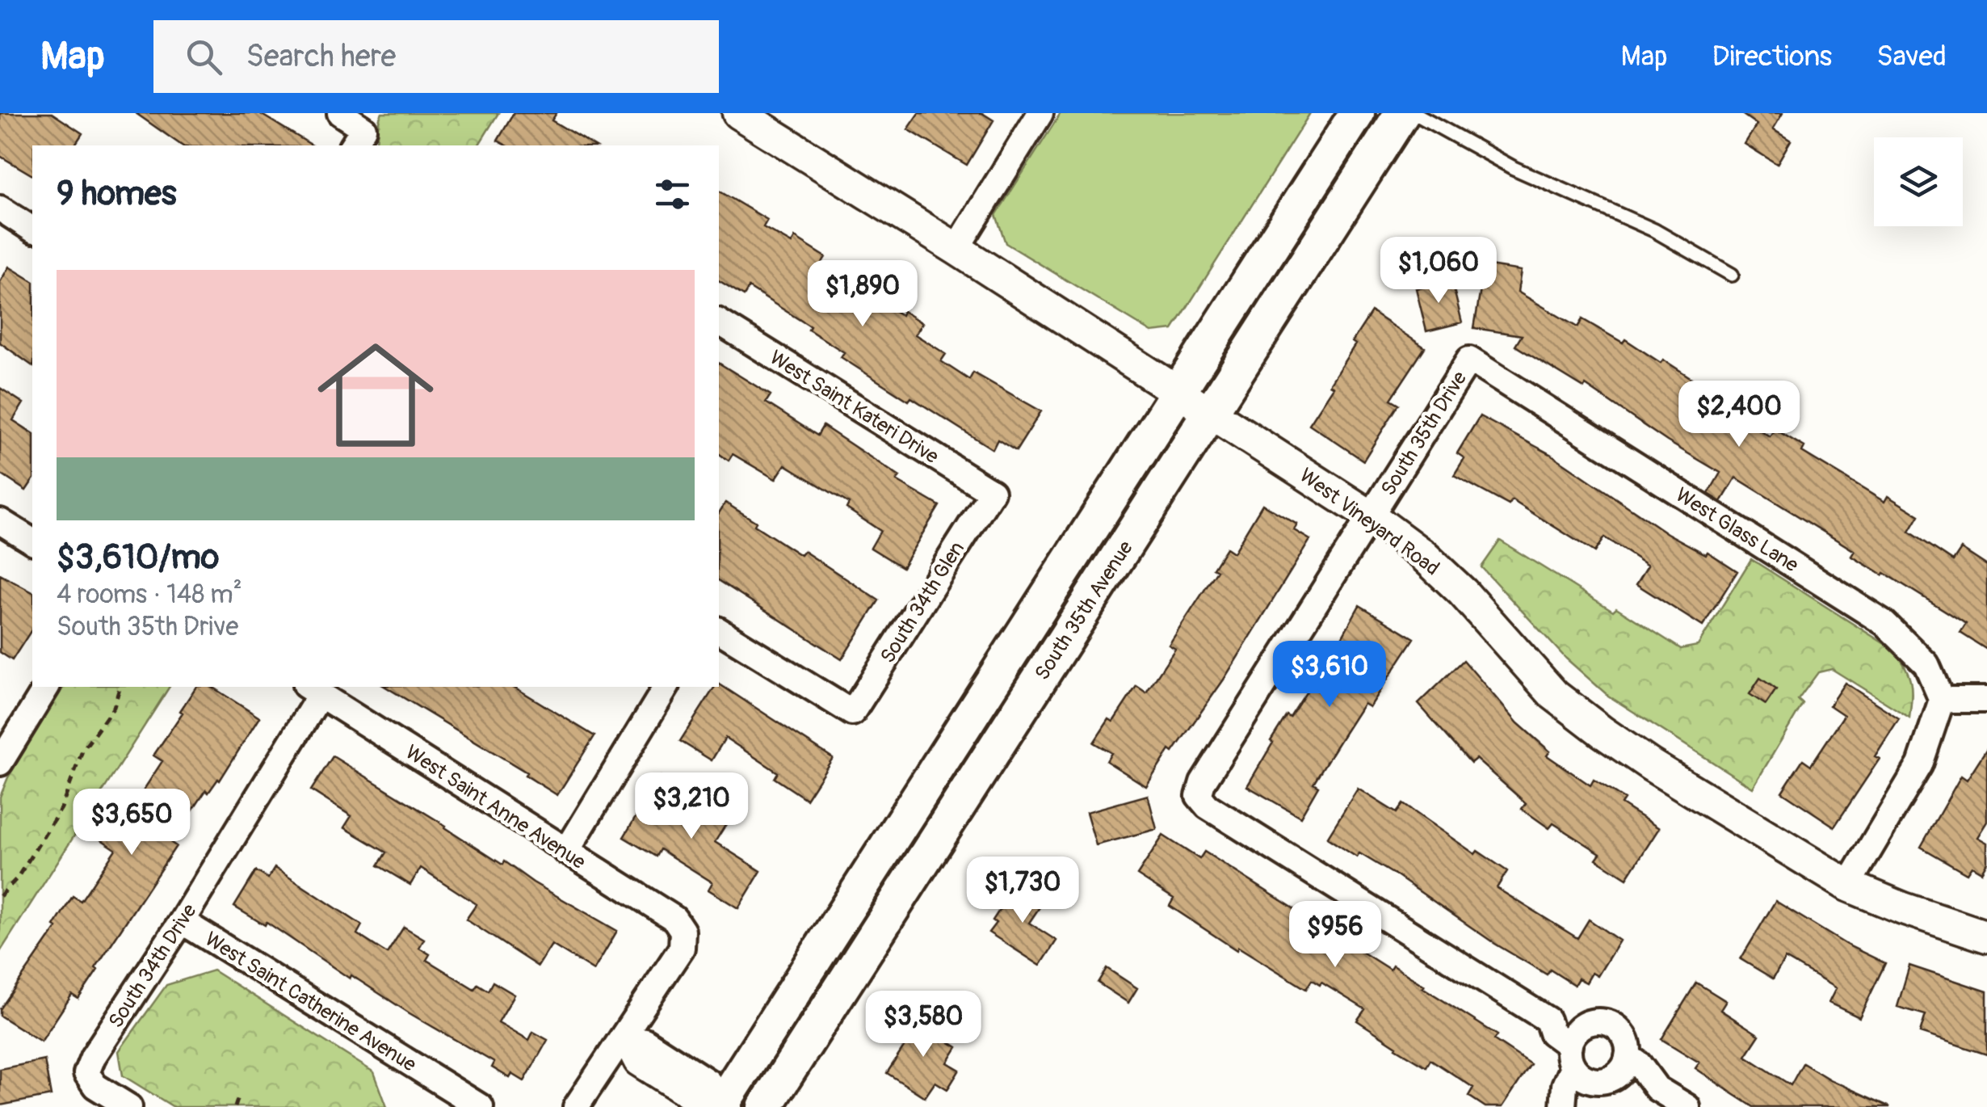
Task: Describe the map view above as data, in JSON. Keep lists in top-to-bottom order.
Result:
{
  "streets": {
    "main road": ["South 35th Avenue"],
    "street": [
      "West Saint Kateri Drive",
      "South 35th Drive",
      "West Vineyard Road",
      "West Glass Lane",
      "South 34th Glen",
      "West Saint Anne Avenue",
      "South 34th Drive",
      "West Saint Catherine Avenue"
    ]
  },
  "crossings": [
    ["West Saint Kateri Drive", "South 34th Glen"],
    ["South 35th Drive", "West Vineyard Road"],
    ["South 35th Drive", "West Glass Lane"],
    ["West Vineyard Road", "South 35th Avenue"],
    ["West Saint Anne Avenue", "South 34th Drive"],
    ["South 34th Drive", "West Saint Catherine Avenue"]
  ],
  "page": {
    "header": "Map",
    "search": "Search here",
    "nav": ["Map", "Directions", "Saved"],
    "heading": "9 homes",
    "price": [
      "$1,060",
      "$1,890",
      "$2,400",
      "$3,610",
      "$3,210",
      "$3,650",
      "$1,730",
      "$956",
      "$3,580"
    ],
    "list": [
      {
        "name": "$3,610/mo",
        "note": "4 rooms · 148 m² · South 35th Drive"
      }
    ]
  }
}
